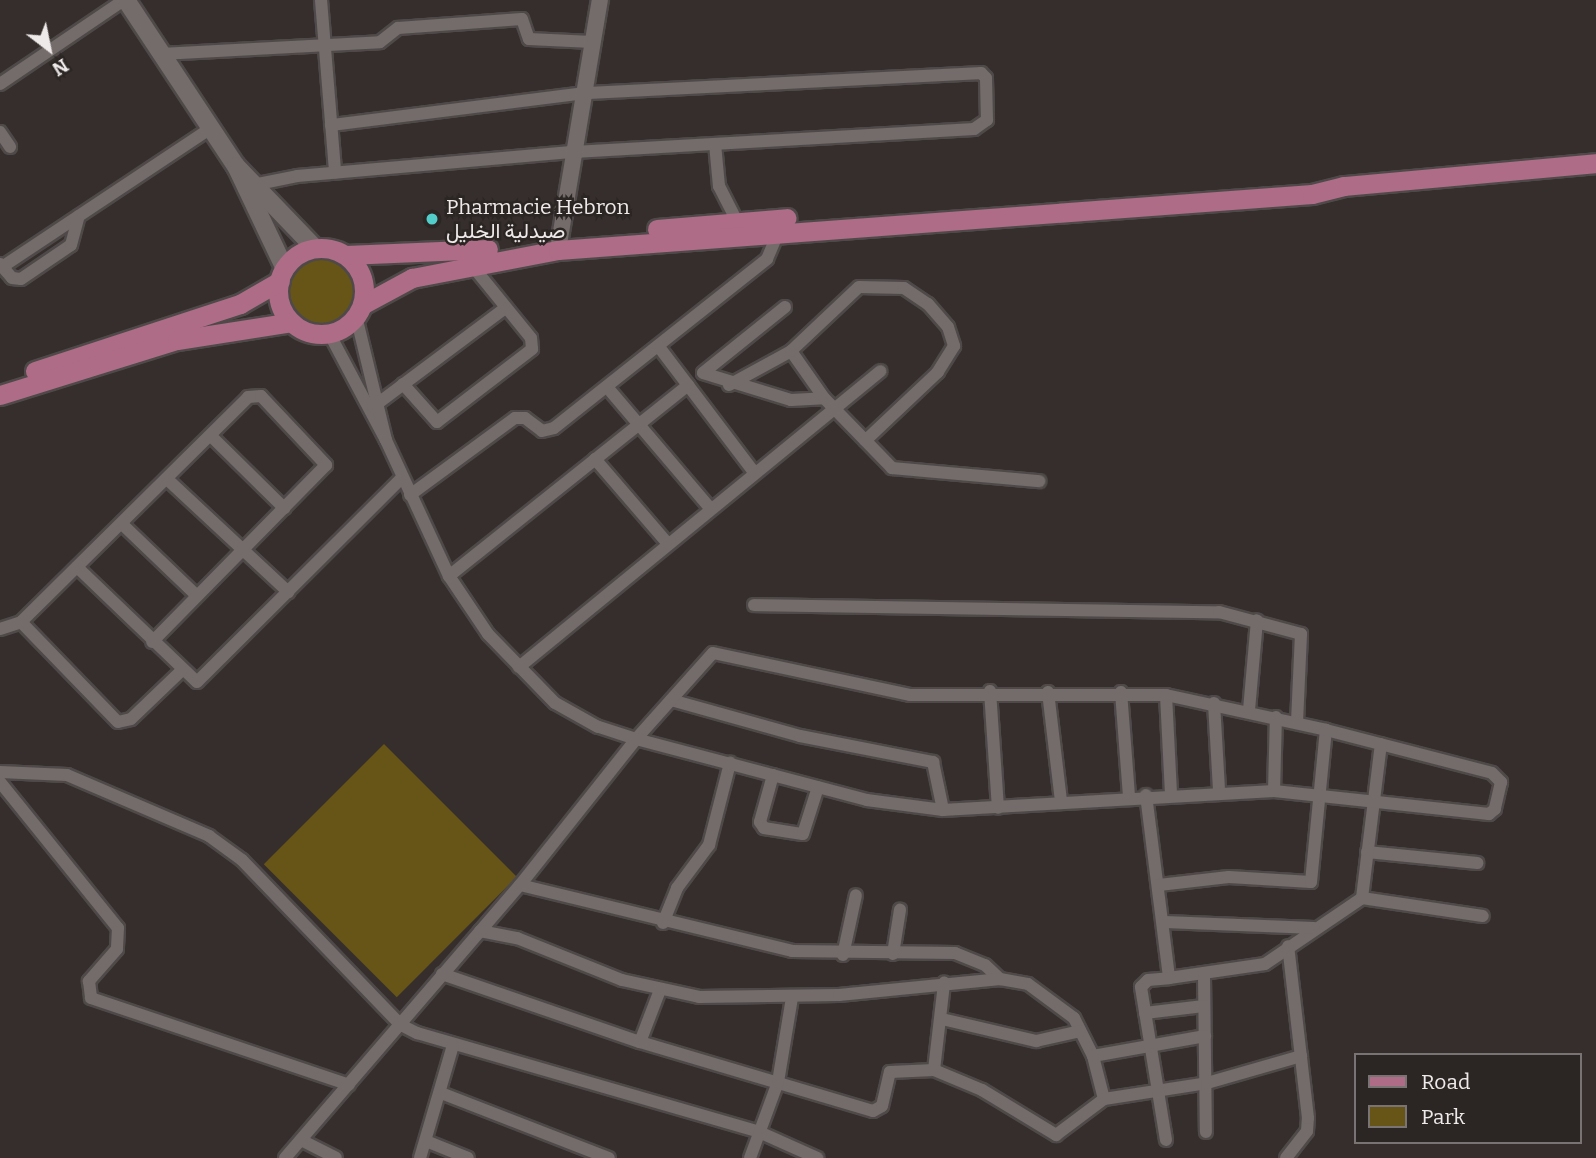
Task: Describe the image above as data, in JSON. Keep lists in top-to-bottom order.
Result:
{
  "places": ["Pharmacie Hebron صيدلية الخليل"],
  "legend": ["Road", "Park"],
  "north": "bottom right"
}
